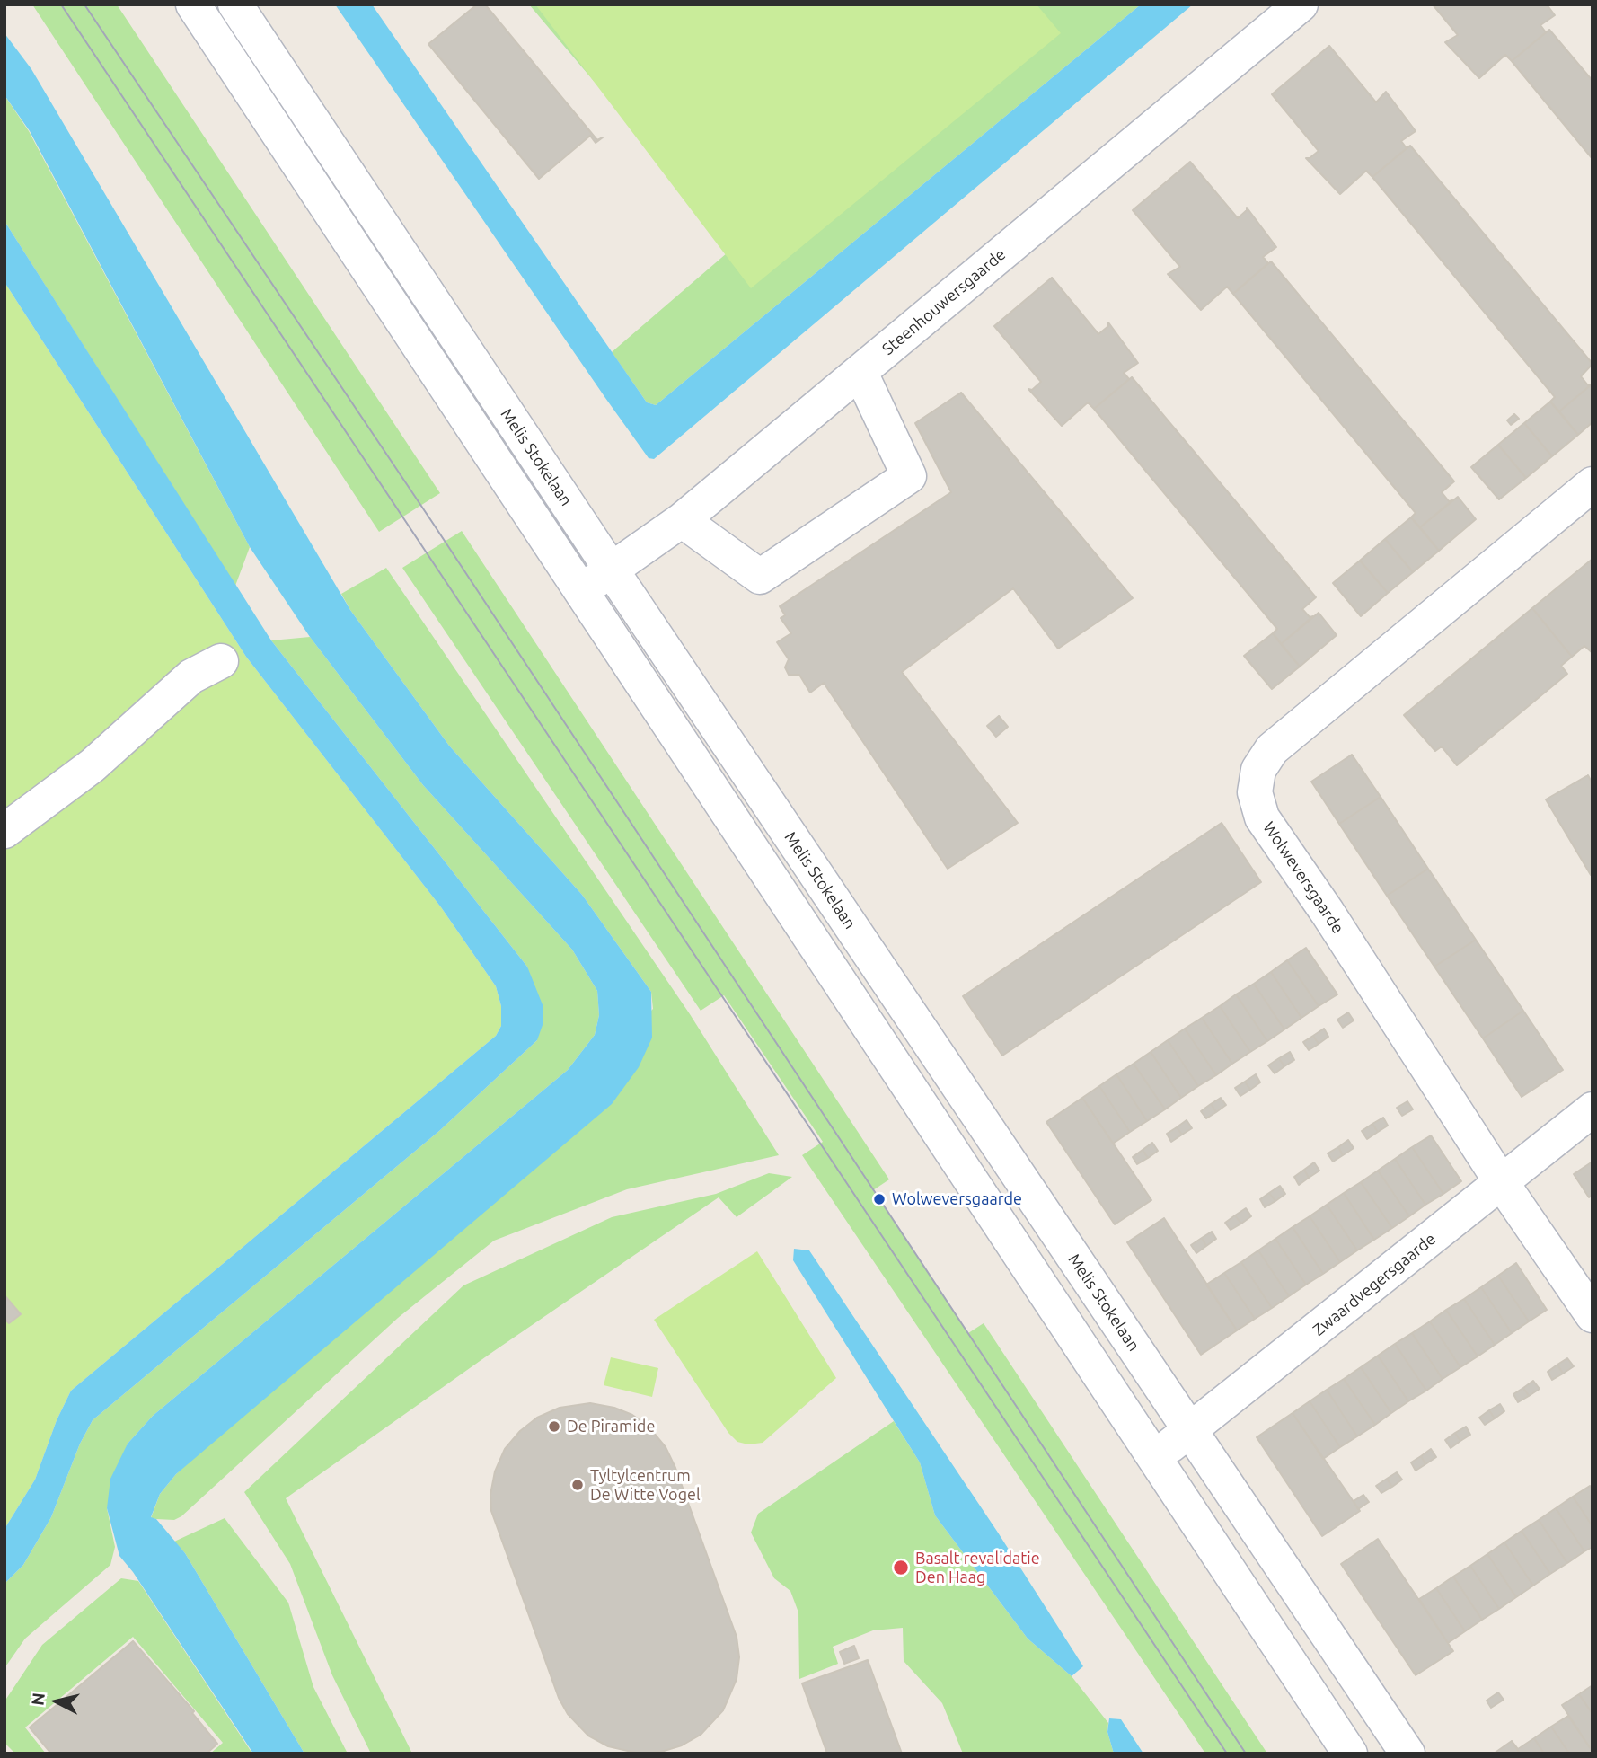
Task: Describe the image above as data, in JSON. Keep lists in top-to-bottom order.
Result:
{
  "streets": {
    "street": [
      "Steenhouwersgaarde",
      "Melis Stokelaan",
      "Wolweversgaarde",
      "Zwaardvegersgaarde"
    ]
  },
  "crossings": [
    ["Steenhouwersgaarde", "Melis Stokelaan"],
    ["Melis Stokelaan", "Zwaardvegersgaarde"],
    ["Wolweversgaarde", "Zwaardvegersgaarde"]
  ],
  "places": [
    "Wolweversgaarde",
    "De Piramide",
    "Tyltylcentrum De Witte Vogel",
    "Basalt revalidatie Den Haag"
  ],
  "north": "left"
}
